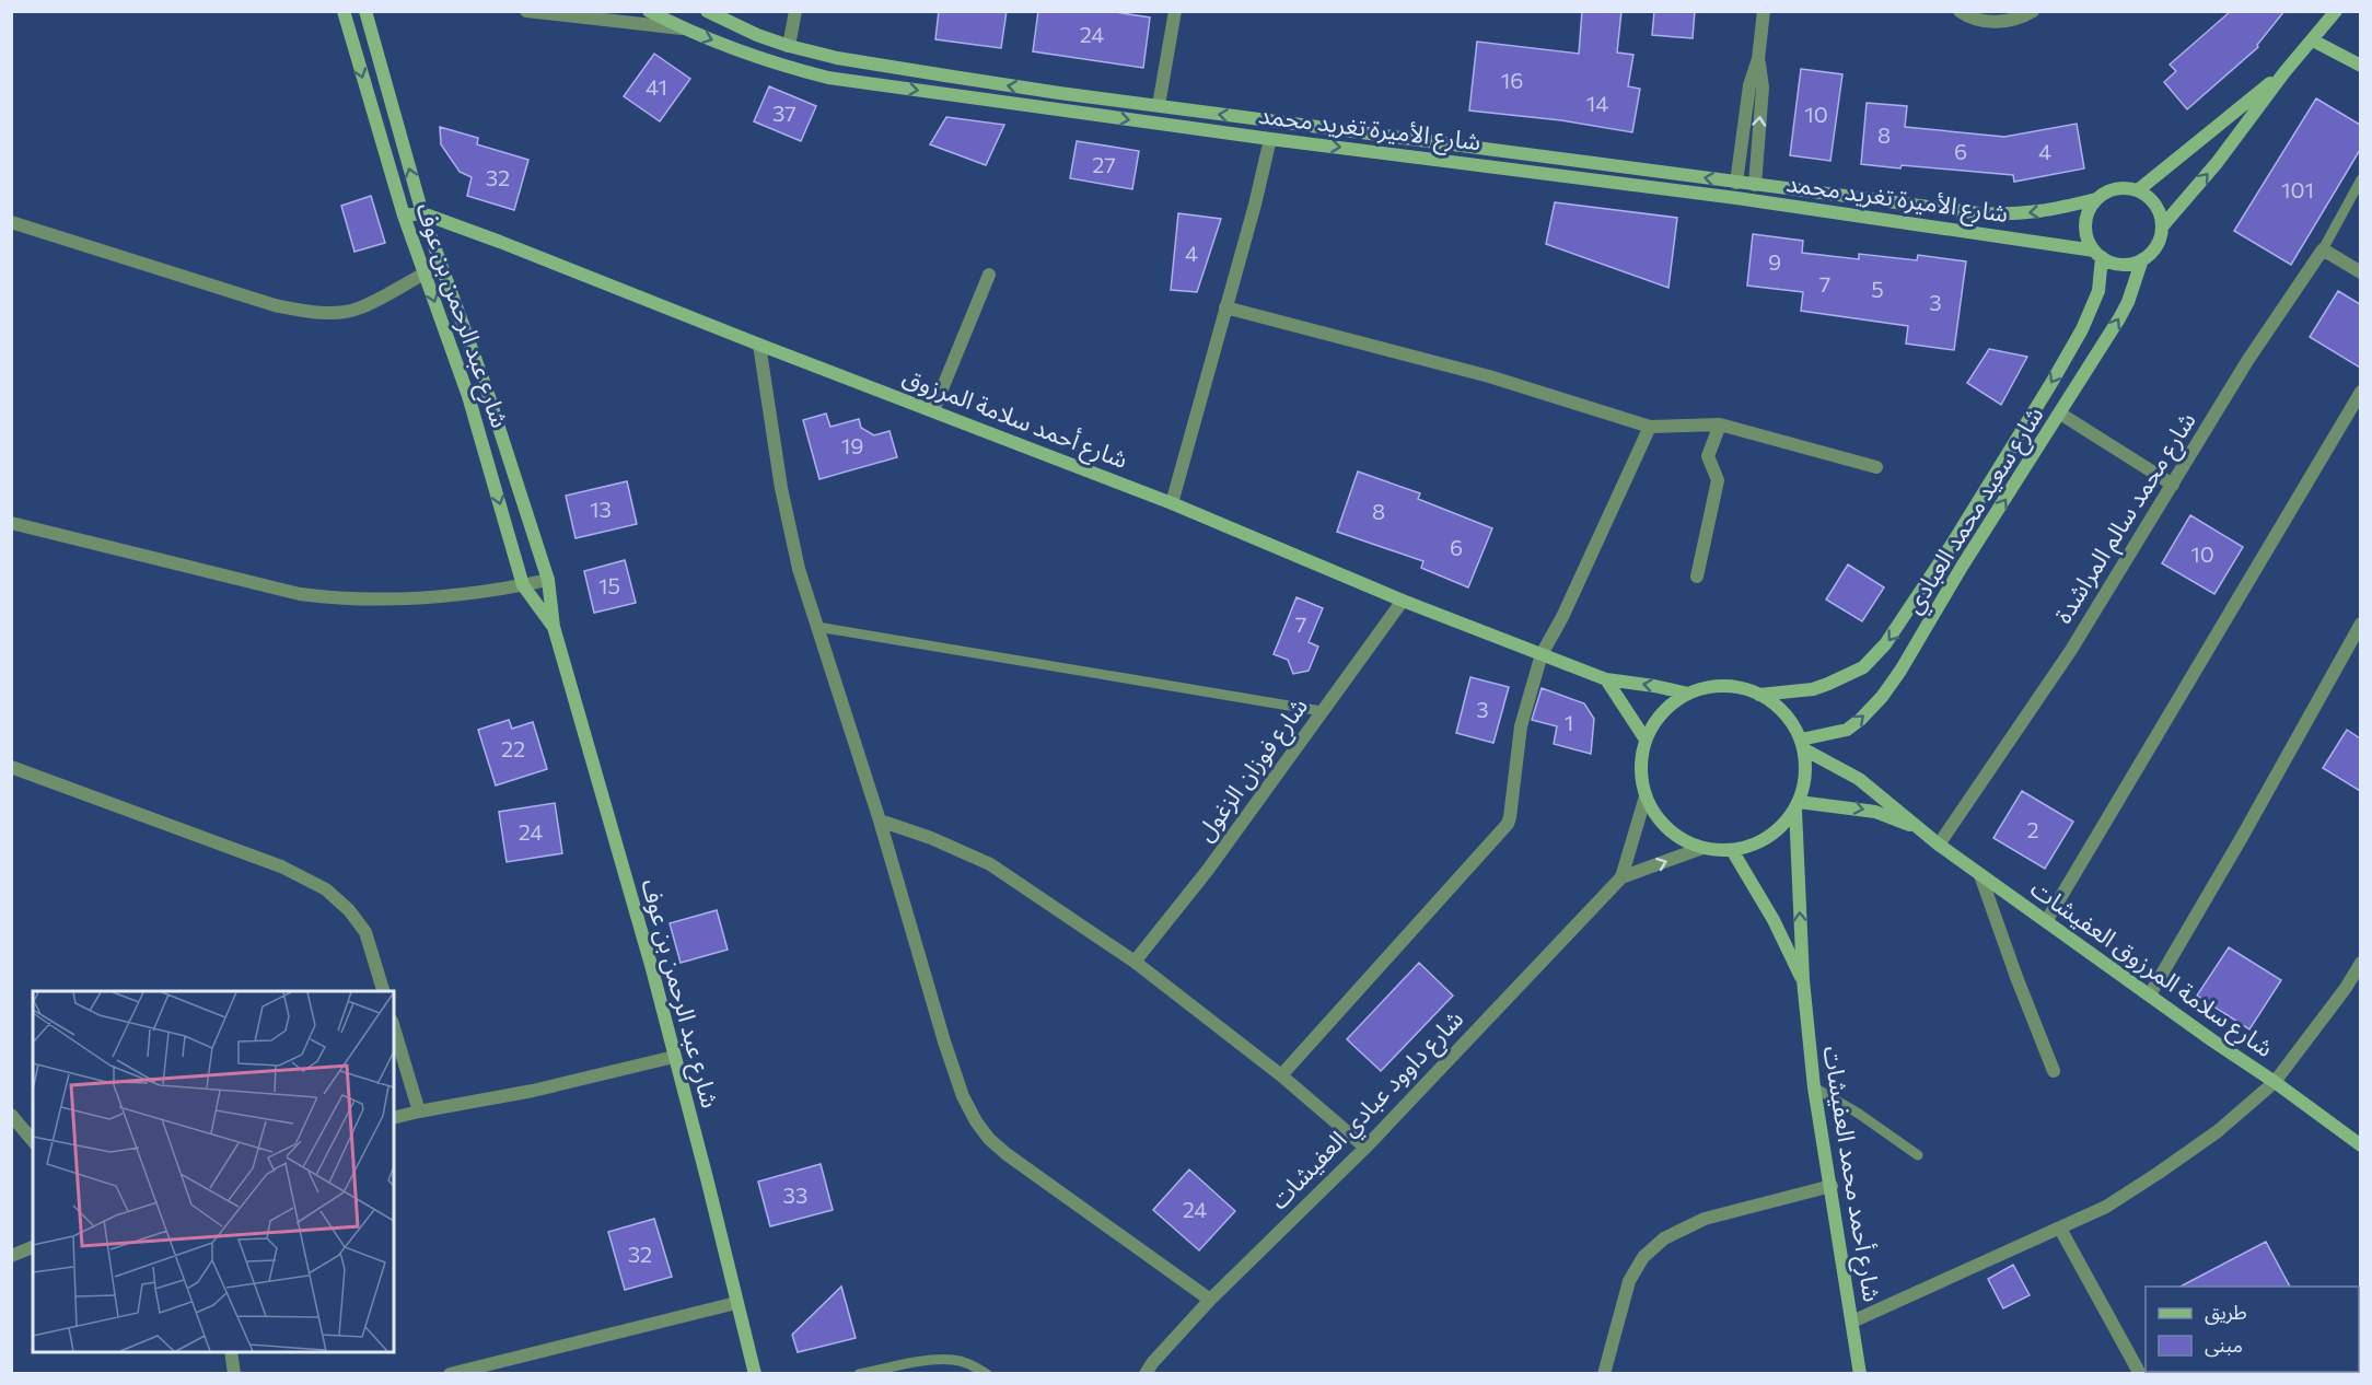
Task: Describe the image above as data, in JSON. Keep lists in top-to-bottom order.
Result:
{
  "streets": {
    "street": [
      "شارع الأميرة تغريد محمد",
      "شارع عبد الرحمن بن عوف",
      "شارع أحمد سلامة المرزوق",
      "شارع سعيد محمد العبادي",
      "شارع محمد سالم المراشدة",
      "شارع فوزان الزغول",
      "شارع سلامة المرزوق العفيشات",
      "شارع داوود عبادي العفيشات",
      "شارع أحمد محمد العفيشات"
    ]
  },
  "crossings": [
    ["شارع الأميرة تغريد محمد", "شارع سعيد محمد العبادي"],
    ["شارع عبد الرحمن بن عوف", "شارع أحمد سلامة المرزوق"],
    ["شارع أحمد سلامة المرزوق", "شارع سعيد محمد العبادي"],
    ["شارع أحمد سلامة المرزوق", "شارع فوزان الزغول"],
    ["شارع أحمد سلامة المرزوق", "شارع سلامة المرزوق العفيشات"],
    ["شارع أحمد سلامة المرزوق", "شارع داوود عبادي العفيشات"],
    ["شارع أحمد سلامة المرزوق", "شارع أحمد محمد العفيشات"],
    ["شارع سعيد محمد العبادي", "شارع سلامة المرزوق العفيشات"],
    ["شارع سعيد محمد العبادي", "شارع داوود عبادي العفيشات"],
    ["شارع سعيد محمد العبادي", "شارع أحمد محمد العفيشات"],
    ["شارع محمد سالم المراشدة", "شارع سلامة المرزوق العفيشات"],
    ["شارع سلامة المرزوق العفيشات", "شارع داوود عبادي العفيشات"],
    ["شارع سلامة المرزوق العفيشات", "شارع أحمد محمد العفيشات"],
    ["شارع داوود عبادي العفيشات", "شارع أحمد محمد العفيشات"]
  ],
  "house_numbers": [
    "24",
    "16",
    "41",
    "14",
    "37",
    "10",
    "8",
    "6",
    "4",
    "27",
    "32",
    "101",
    "4",
    "9",
    "7",
    "5",
    "3",
    "19",
    "13",
    "8",
    "6",
    "10",
    "15",
    "7",
    "3",
    "1",
    "22",
    "2",
    "24",
    "33",
    "24",
    "32"
  ],
  "legend": ["طريق", "مبنى"]
}
